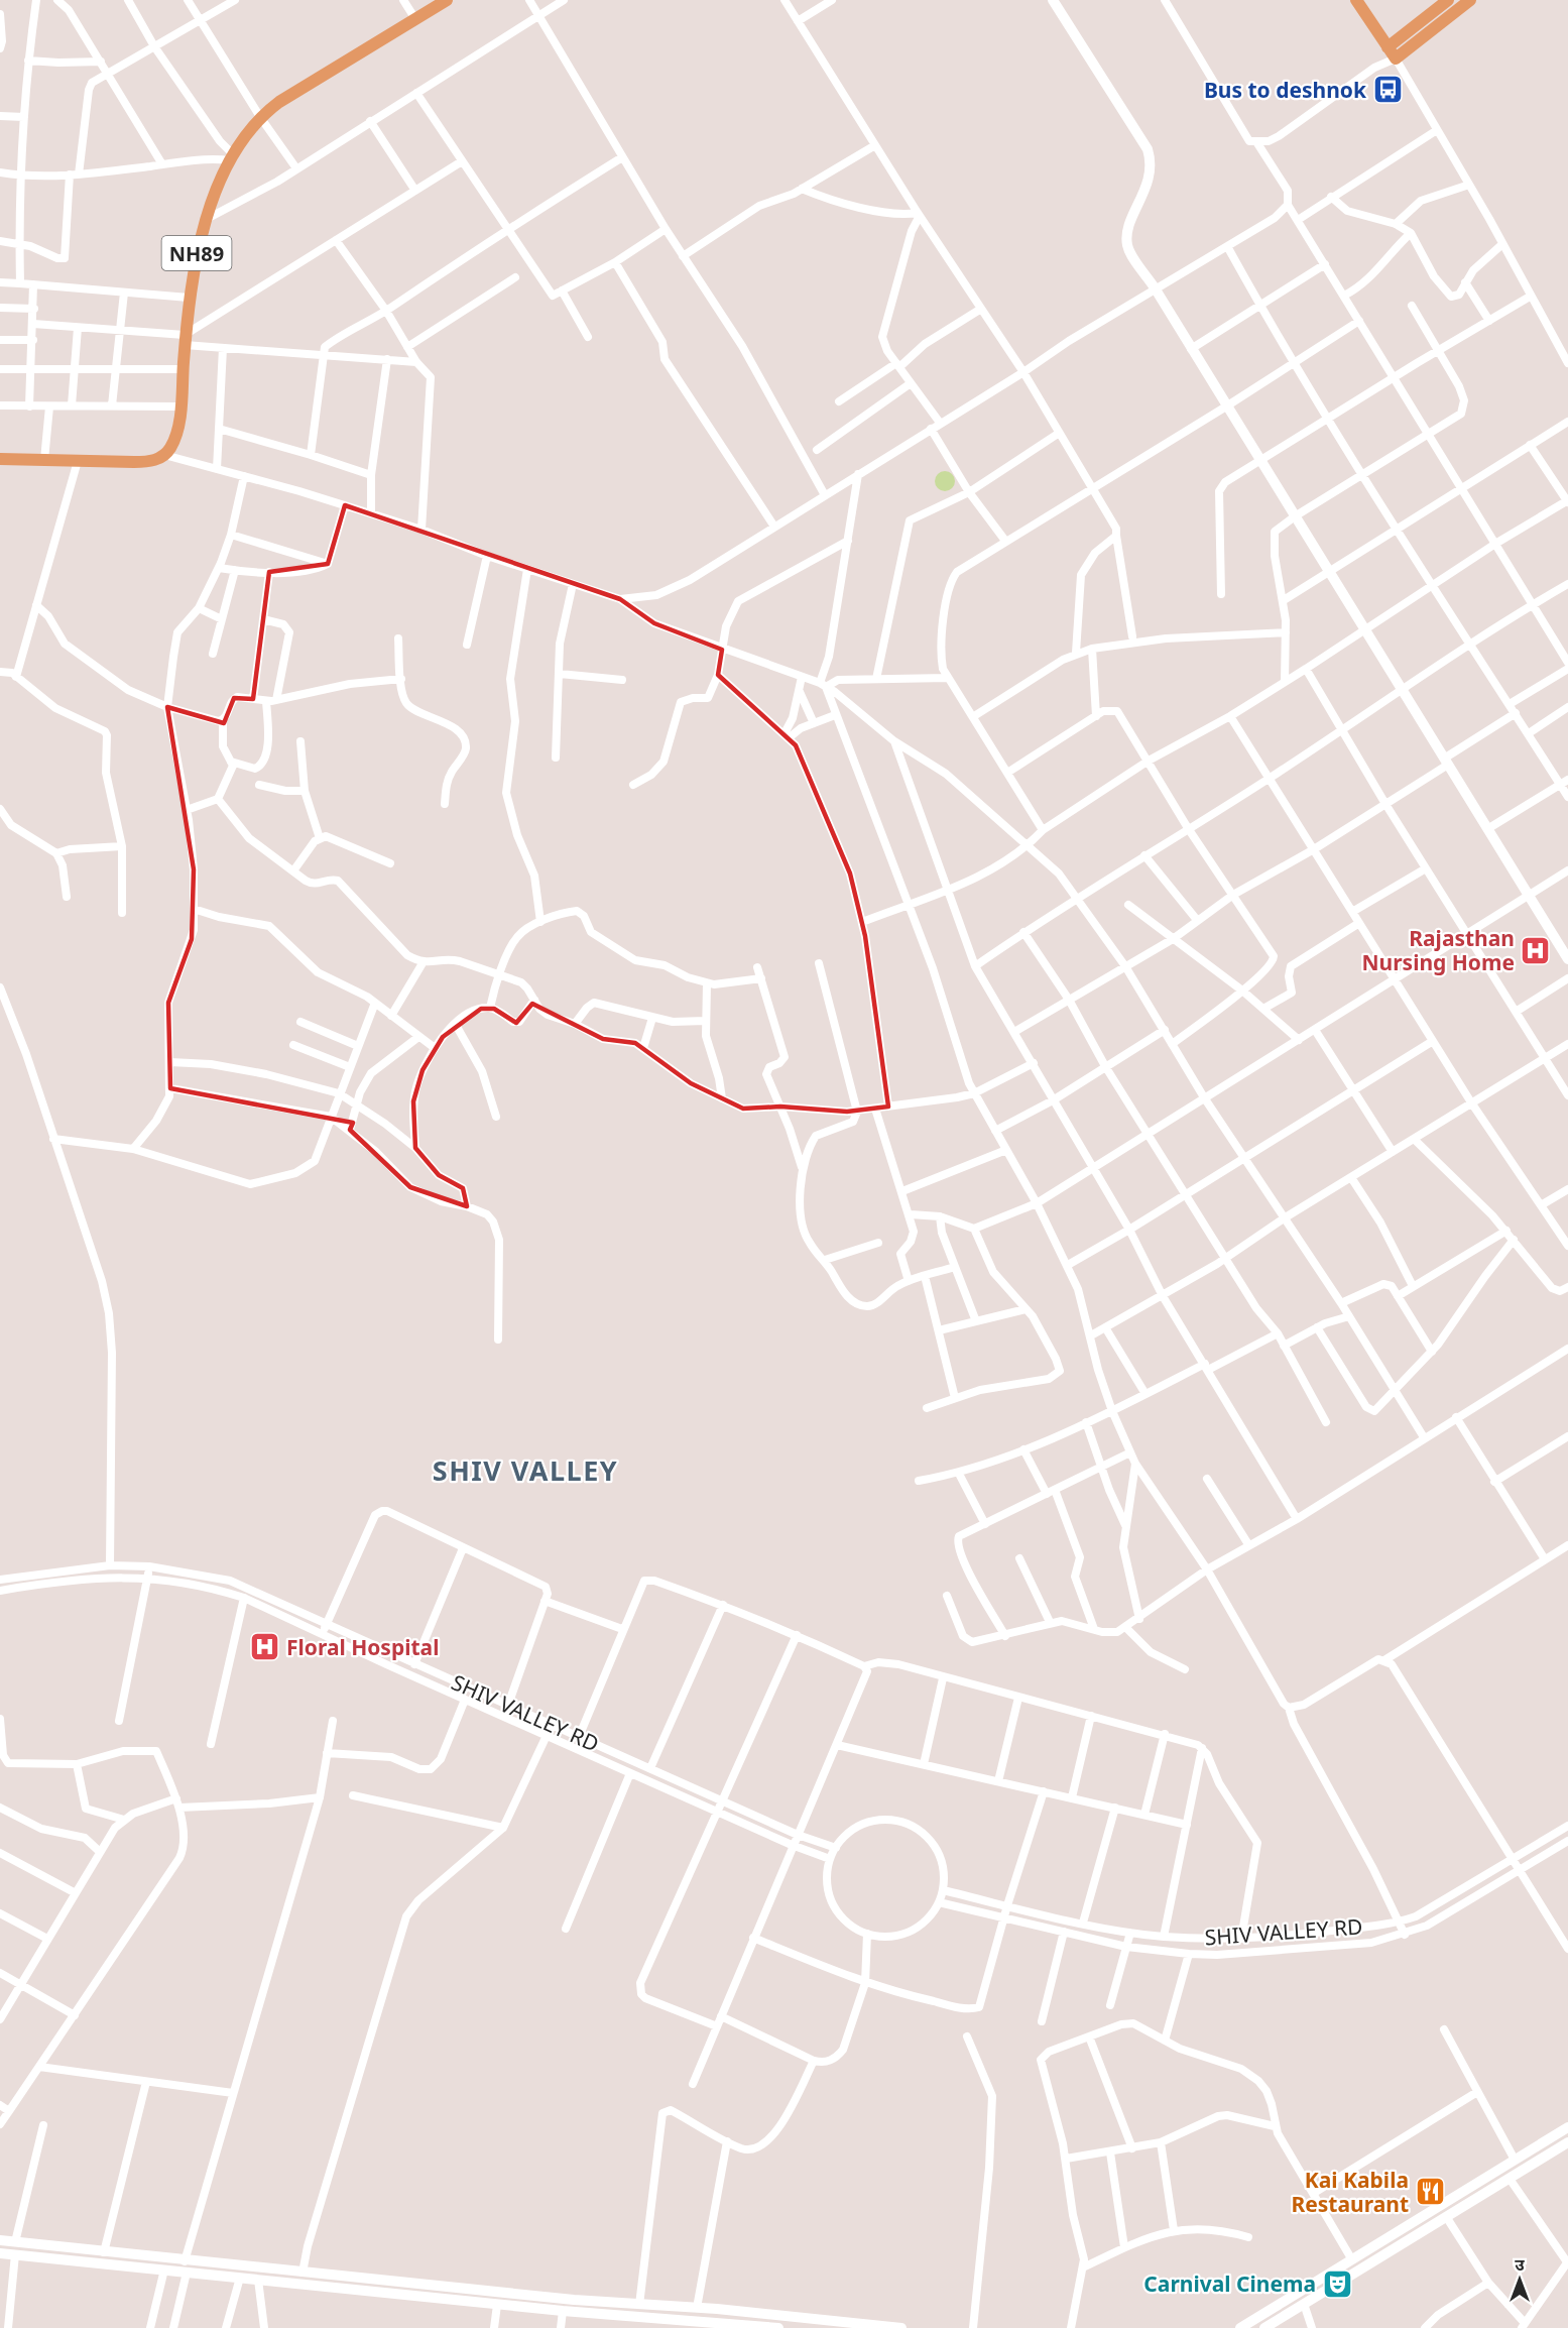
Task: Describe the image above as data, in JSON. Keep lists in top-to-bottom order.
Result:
{
  "streets": {
    "main road": ["NH89"],
    "street": ["SHIV VALLEY RD"]
  },
  "districts": ["SHIV VALLEY"],
  "places": {
    "bus stop": ["Bus to deshnok"],
    "hospital": ["Rajasthan Nursing Home", "Floral Hospital"],
    "restaurant": ["Kai Kabila Restaurant"],
    "theatre": ["Carnival Cinema"]
  },
  "north": "top"
}
